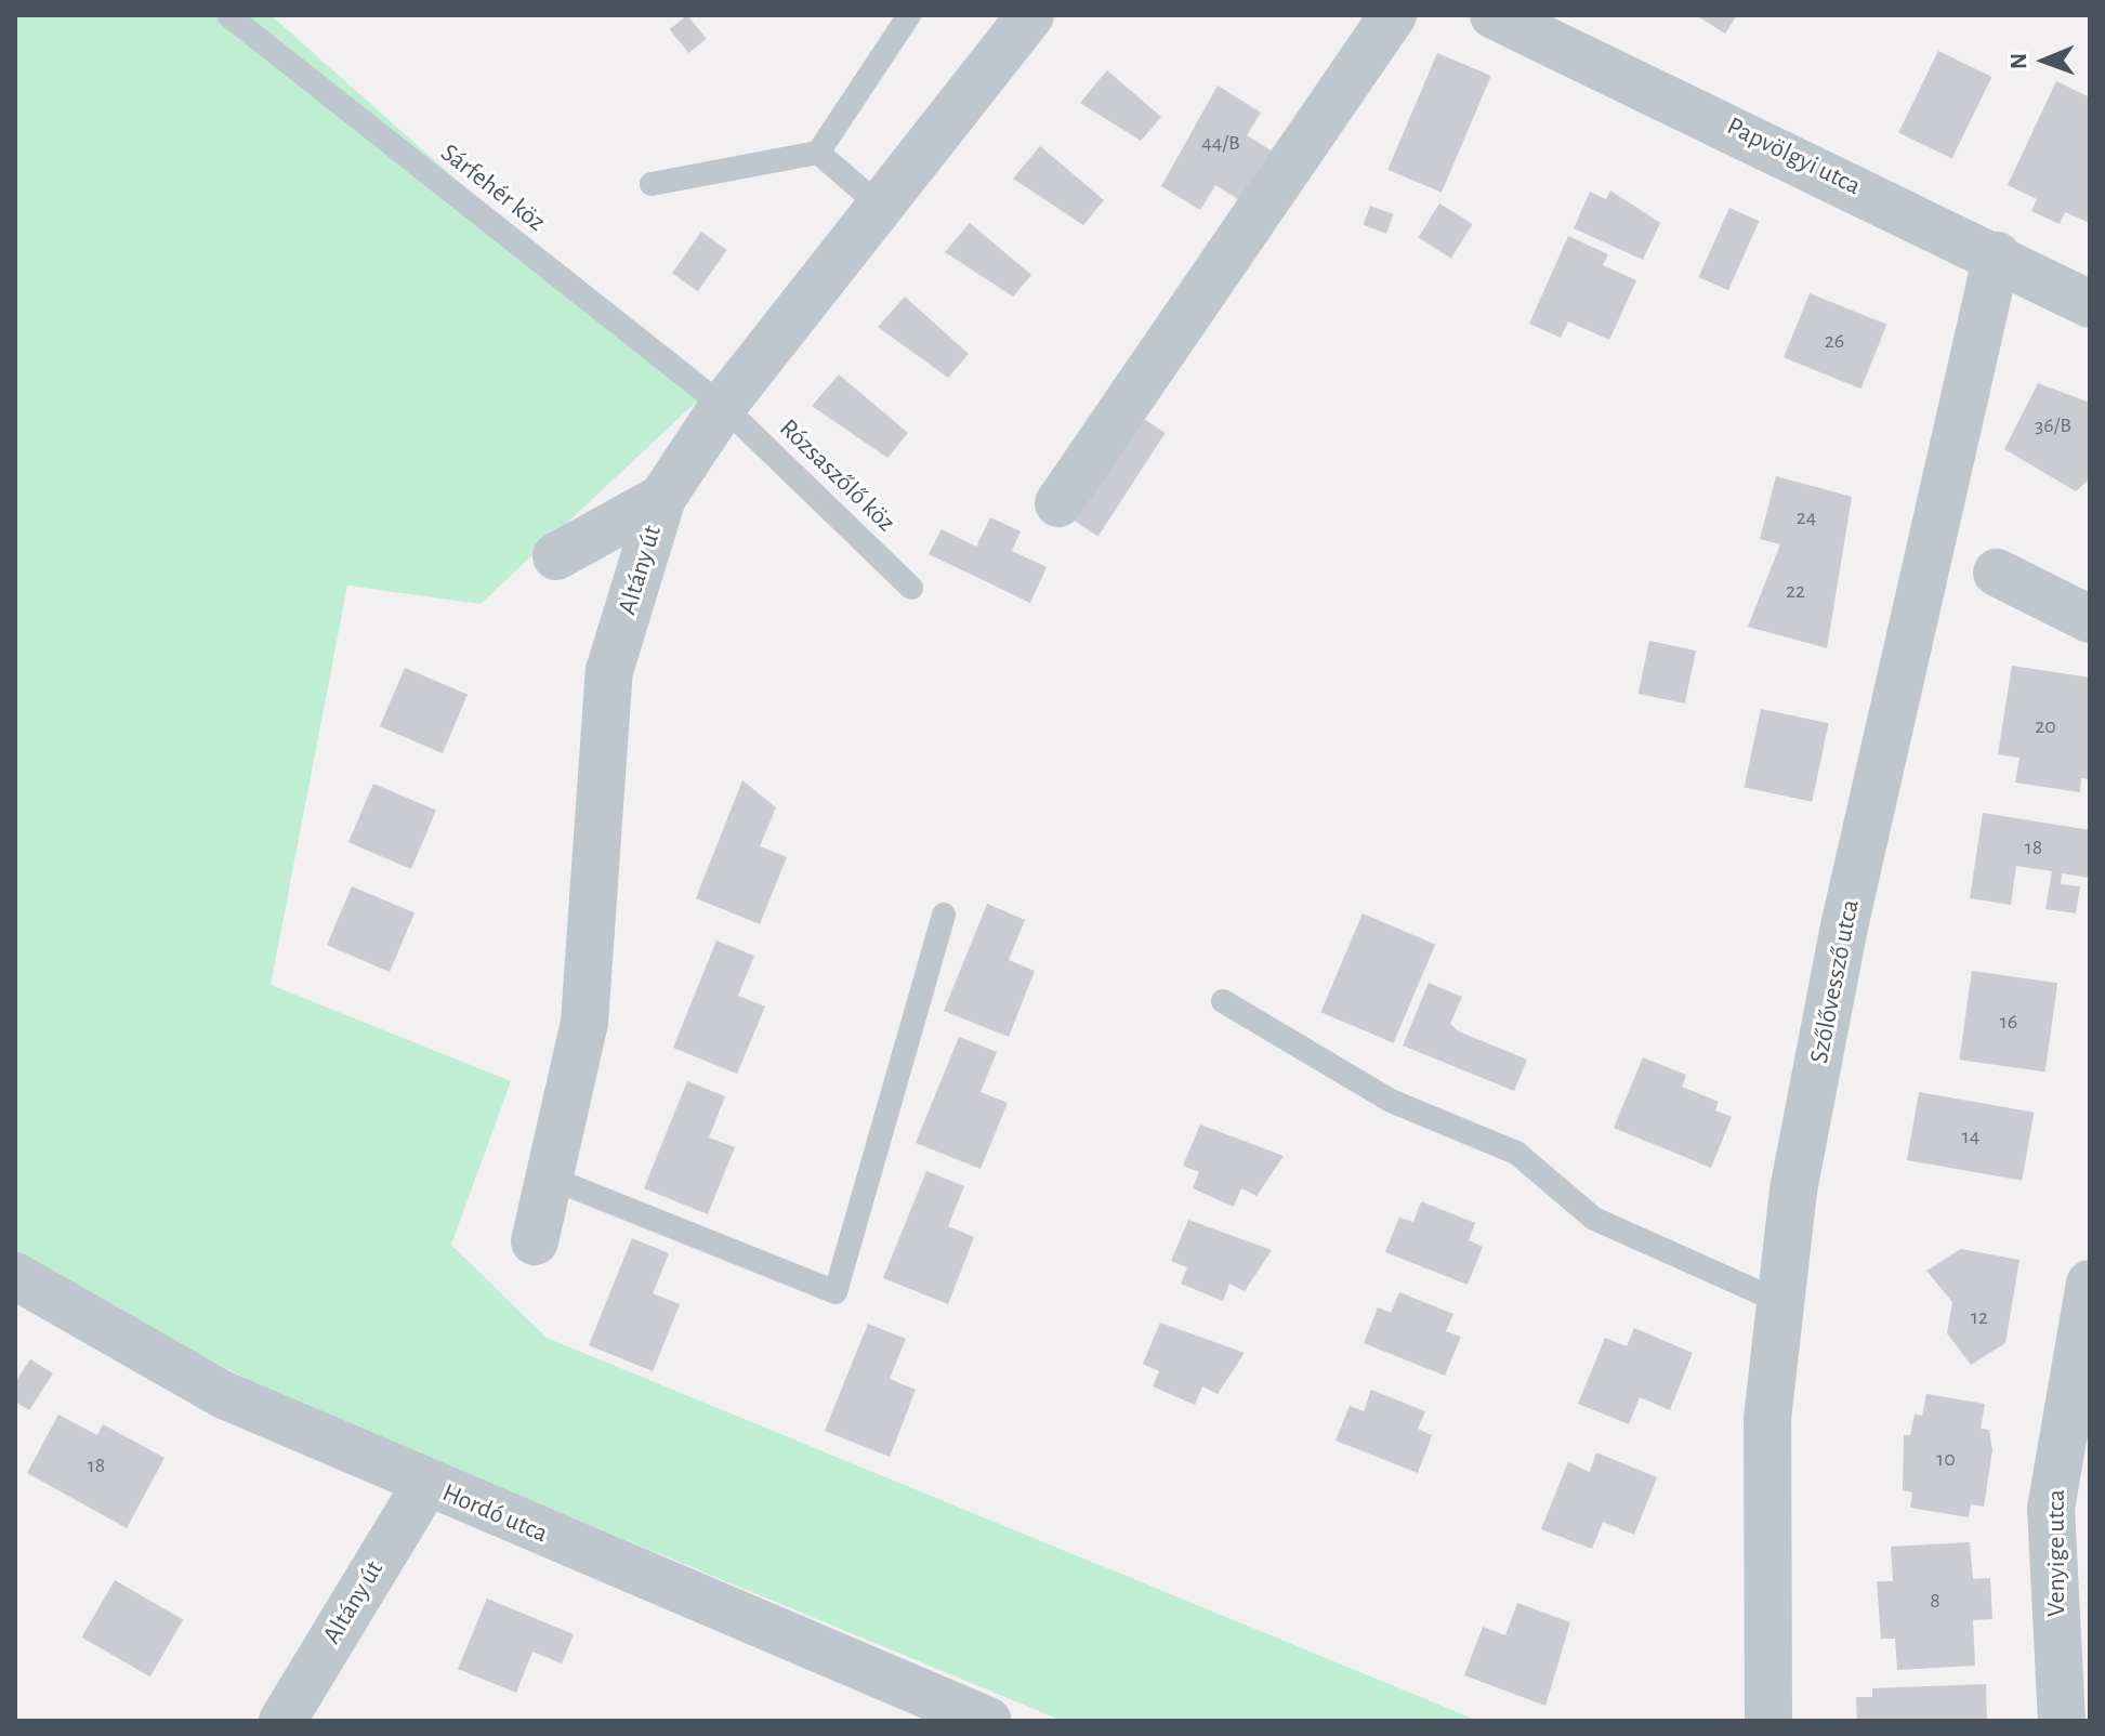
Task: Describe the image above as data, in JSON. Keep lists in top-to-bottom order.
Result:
{
  "streets": {
    "street": [
      "Papvölgyi utca",
      "Altány út",
      "Szőlővessző utca",
      "Hordó utca",
      "Venyige utca"
    ],
    "lane": ["Sárfehér köz", "Rózsaszőlő köz"]
  },
  "crossings": [
    ["Papvölgyi utca", "Szőlővessző utca"],
    ["Sárfehér köz", "Rózsaszőlő köz"],
    ["Sárfehér köz", "Altány út"],
    ["Rózsaszőlő köz", "Altány út"],
    ["Altány út", "Hordó utca"]
  ],
  "house_numbers": [
    "44/B",
    "26",
    "36/B",
    "24",
    "22",
    "20",
    "18",
    "16",
    "14",
    "12",
    "10",
    "18",
    "8"
  ],
  "north": "left"
}
